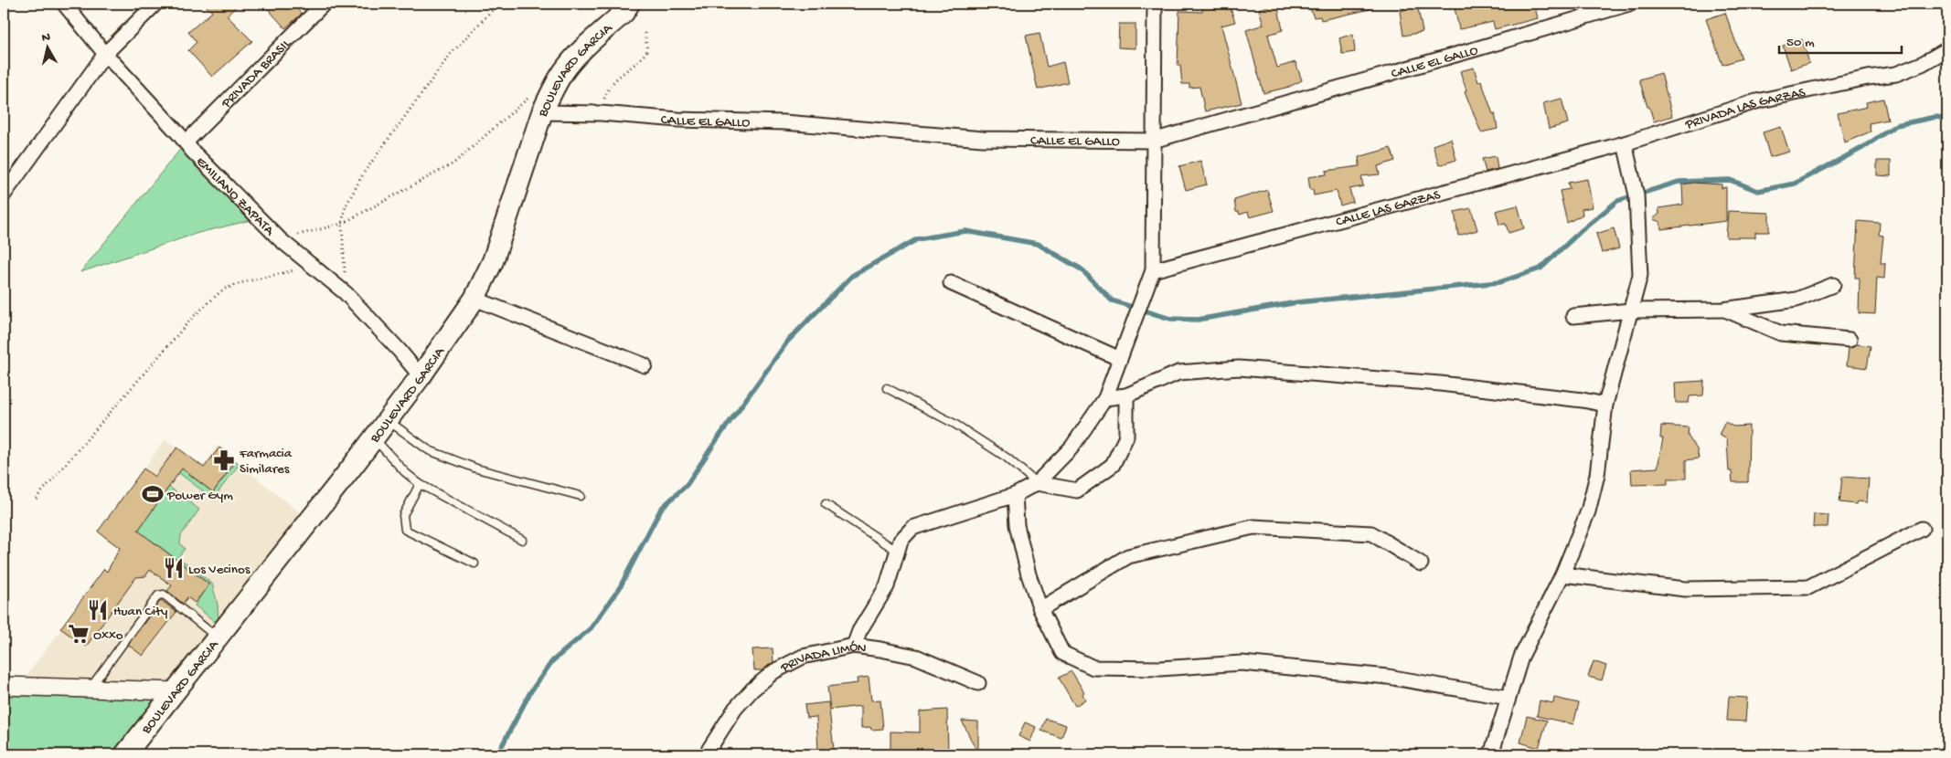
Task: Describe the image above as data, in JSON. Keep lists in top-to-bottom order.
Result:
{
  "streets": {
    "main road": ["BOULEVARD GARCIA"],
    "street": [
      "CALLE EL GALLO",
      "PRIVADA BRASIL",
      "PRIVADA LAS GARZAS",
      "EMILIANO ZAPATA",
      "CALLE LAS GARZAS",
      "PRIVADA LIMÓN"
    ]
  },
  "crossings": [
    ["CALLE EL GALLO", "BOULEVARD GARCIA"],
    ["BOULEVARD GARCIA", "EMILIANO ZAPATA"],
    ["PRIVADA BRASIL", "EMILIANO ZAPATA"],
    ["PRIVADA LAS GARZAS", "CALLE LAS GARZAS"]
  ],
  "places": {
    "pharmacy": ["Farmacia Similares"],
    "sports": ["Power Gym"],
    "restaurant": ["Los Vecinos", "Huan City"],
    "supermarket": ["Oxxo"]
  },
  "scale_bar": "50 m",
  "north": "top"
}
